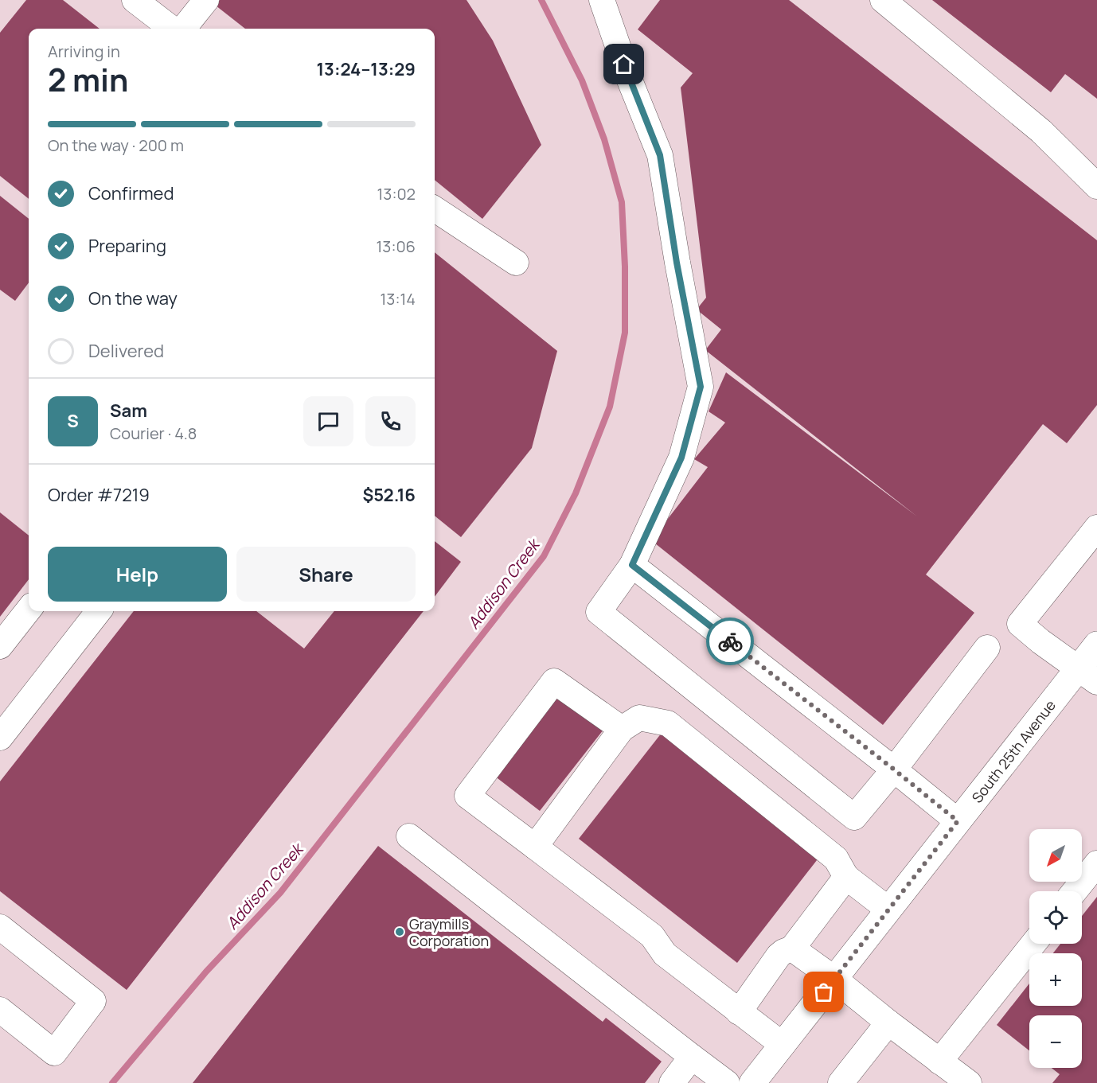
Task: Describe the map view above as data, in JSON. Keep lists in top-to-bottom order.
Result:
{
  "streets": {
    "main road": ["South 25th Avenue"]
  },
  "water": ["Addison Creek"],
  "places": ["Graymills Corporation"],
  "north": "bottom left",
  "page": {
    "heading": ["2 min", "Arriving in", "13:24–13:29"],
    "panel": [
      "Sam",
      "Courier · 4.8",
      "Order #7219",
      "$52.16"
    ],
    "bar": "On the way · 200 m",
    "list": [
      ["Confirmed", "13:02"],
      ["Preparing", "13:06"],
      ["On the way", "13:14"],
      "Delivered"
    ],
    "round": "S",
    "buttons": ["Help", "Share"],
    "map_buttons": ["+", "−"]
  }
}
